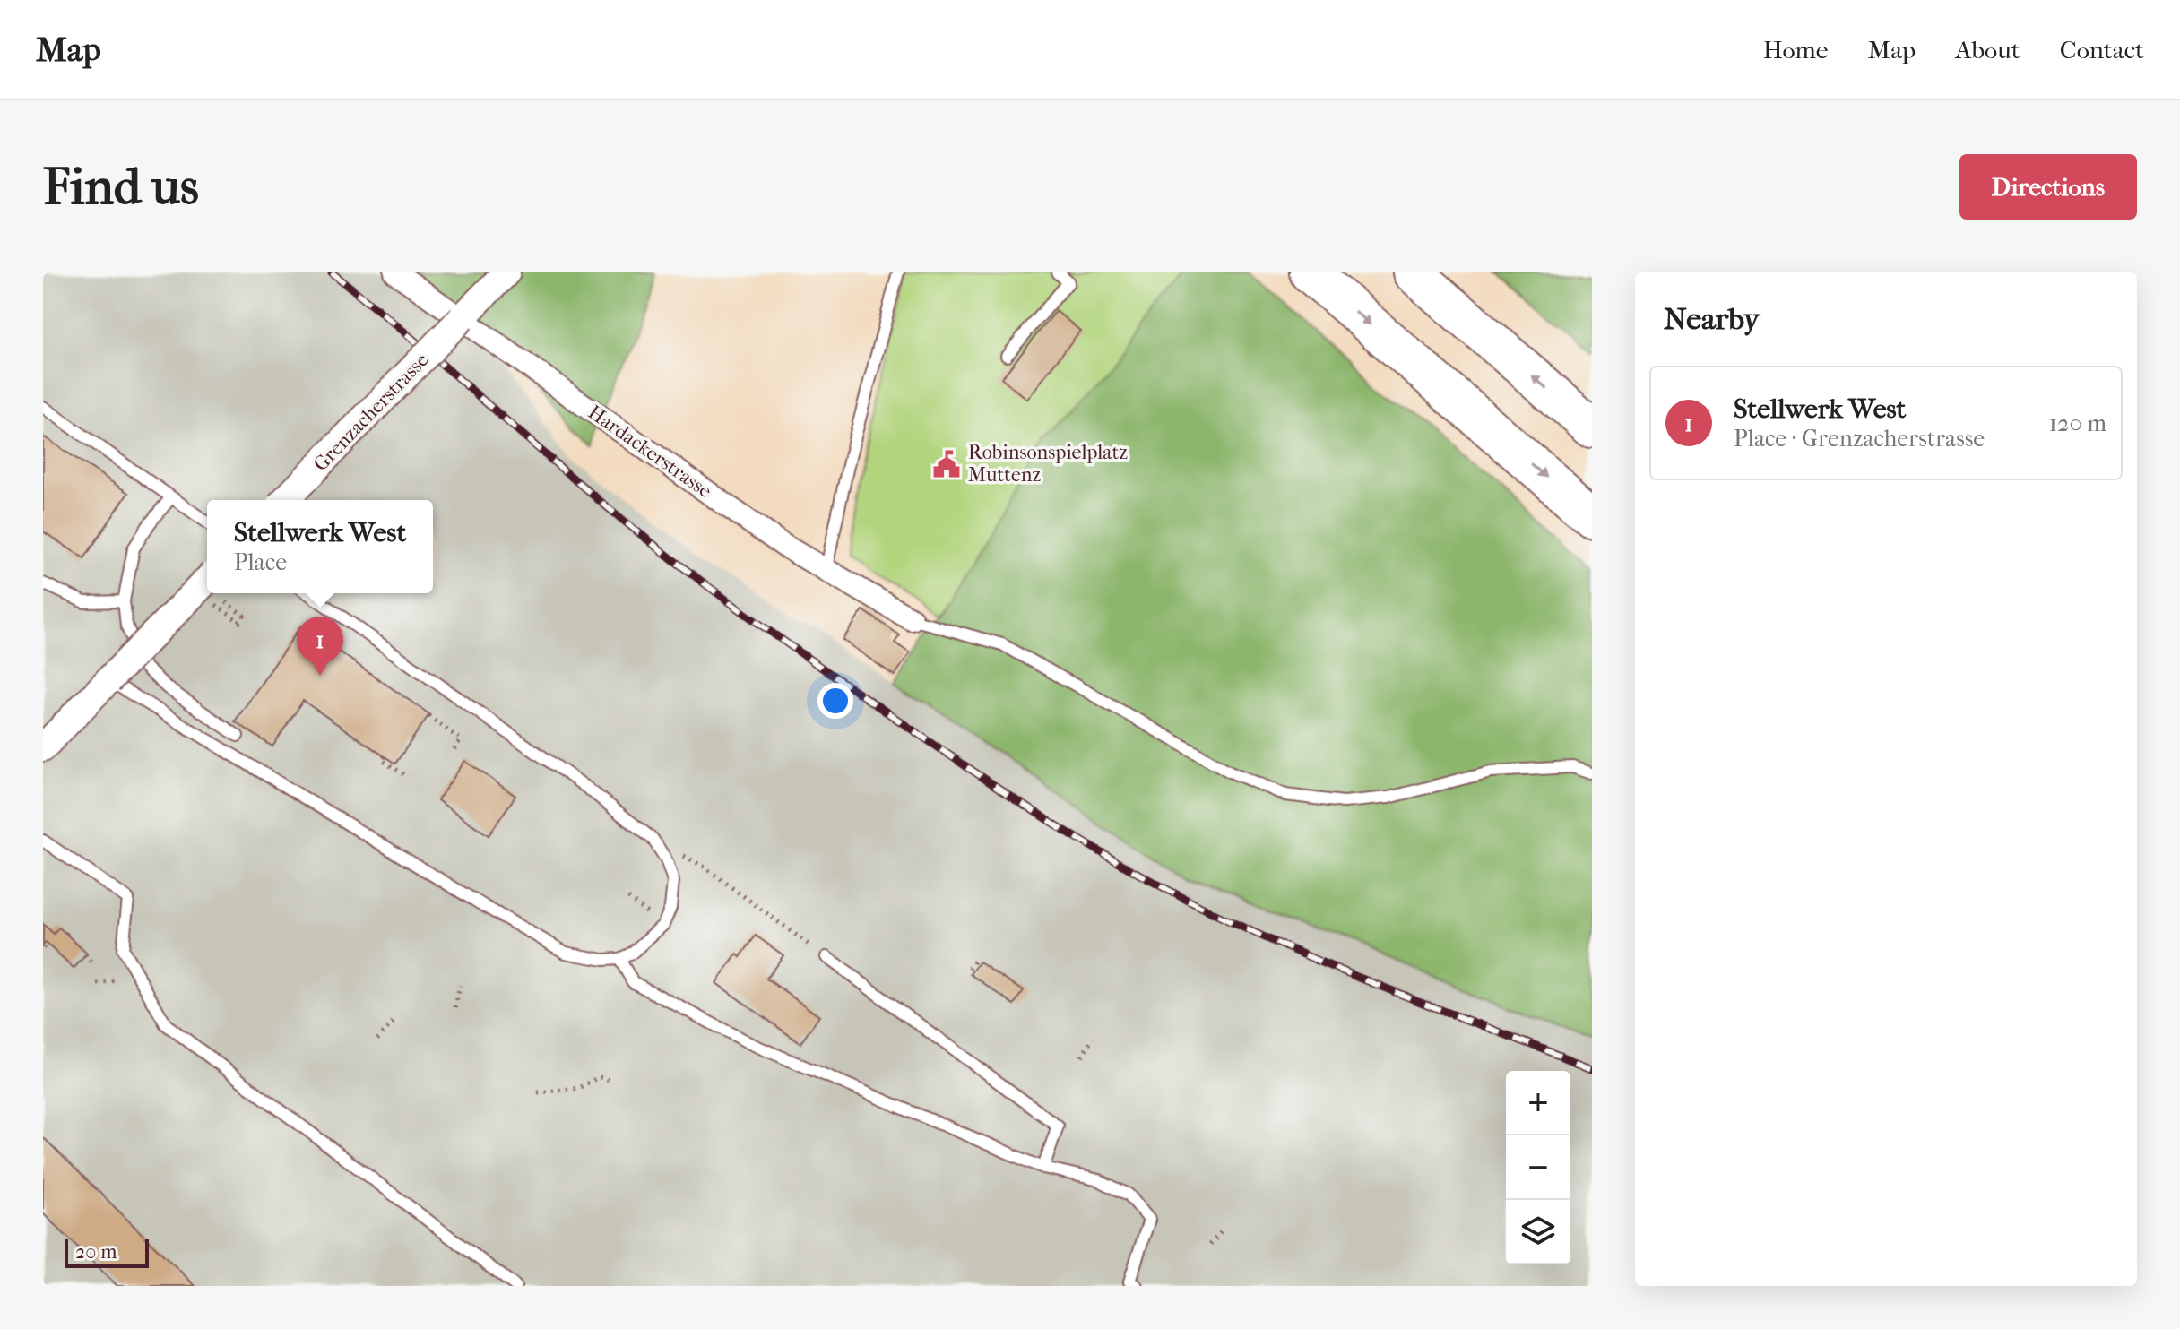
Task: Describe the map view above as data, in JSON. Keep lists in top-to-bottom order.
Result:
{
  "streets": {
    "street": ["Grenzacherstrasse", "Hardackerstrasse"]
  },
  "crossings": [
    ["Grenzacherstrasse", "Hardackerstrasse"]
  ],
  "places": {
    "public building": ["Robinsonspielplatz Muttenz"]
  },
  "scale_bar": "20 m",
  "page": {
    "header": "Map",
    "nav": [
      "Home",
      "Map",
      "About",
      "Contact"
    ],
    "buttons": "Directions",
    "title": "Find us",
    "heading": "Nearby",
    "list": [
      {
        "mark": "1",
        "name": "Stellwerk West",
        "note": "Place · Grenzacherstrasse",
        "value": "120 m"
      }
    ],
    "popup": ["Stellwerk West", "Place"],
    "pins": "1",
    "map_buttons": ["+", "−"],
    "scale": "20 m"
  }
}
